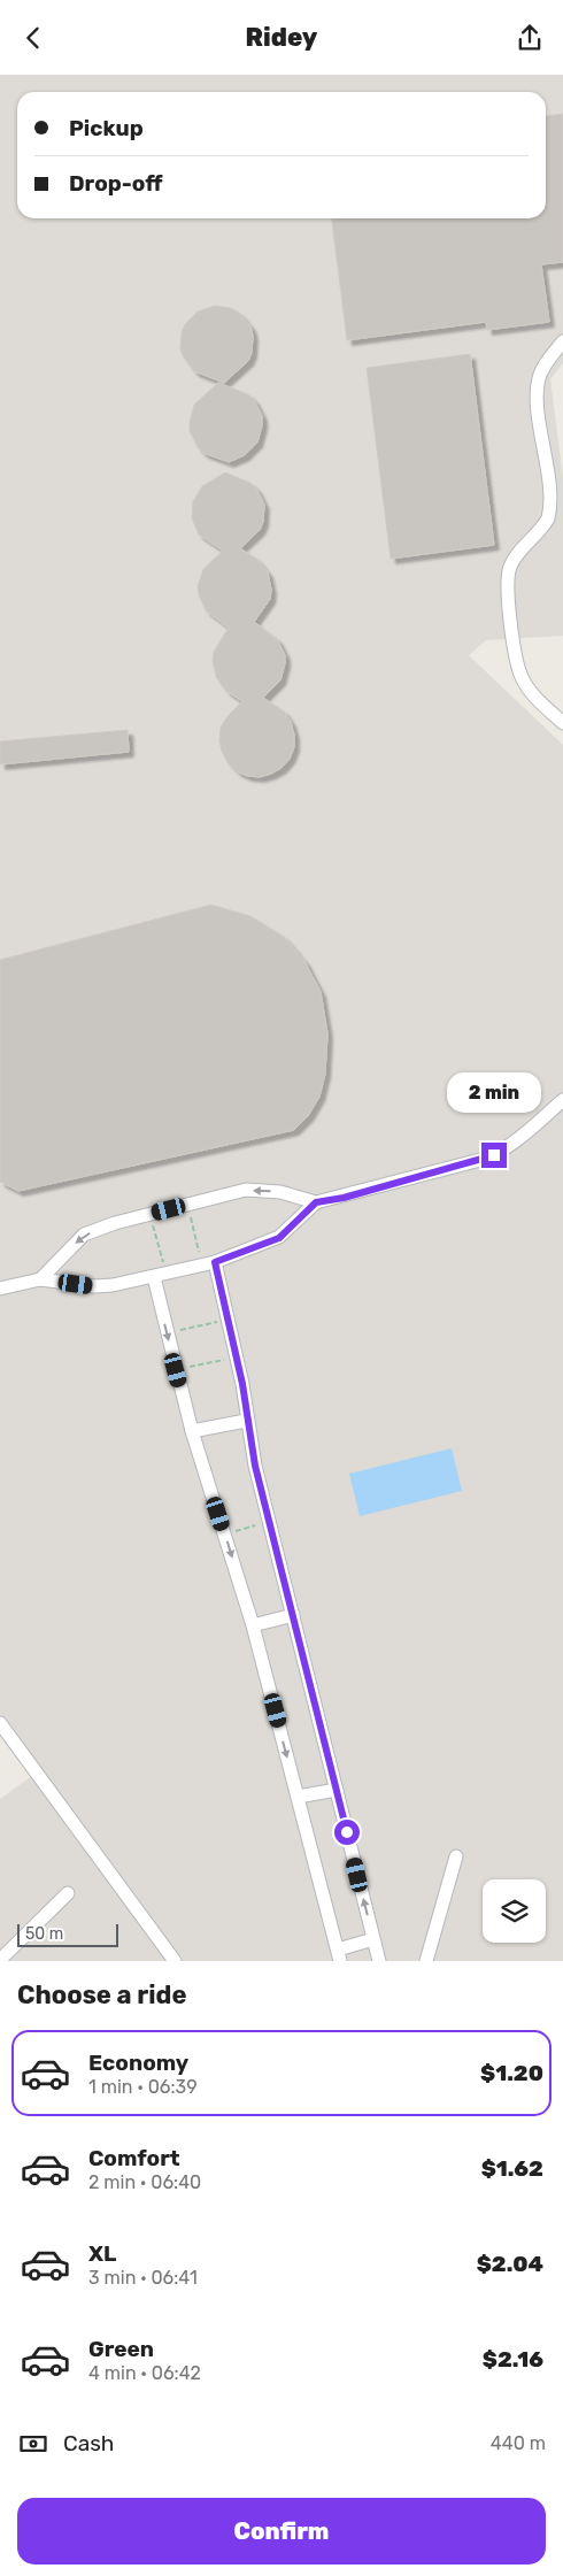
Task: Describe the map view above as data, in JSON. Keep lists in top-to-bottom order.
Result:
{
  "scale_bar": "50 m",
  "page": {
    "header": "Ridey",
    "banner": ["Pickup", "Drop-off"],
    "bubble": "2 min",
    "scale": "50 m",
    "heading": "Choose a ride",
    "list": [
      {
        "name": "Economy",
        "note": "1 min · 06:39",
        "value": "$1.20"
      },
      {
        "name": "Comfort",
        "note": "2 min · 06:40",
        "value": "$1.62"
      },
      {
        "name": "XL",
        "note": "3 min · 06:41",
        "value": "$2.04"
      },
      {
        "name": "Green",
        "note": "4 min · 06:42",
        "value": "$2.16"
      }
    ],
    "pay": ["Cash", "440 m"],
    "buttons": "Confirm"
  }
}
